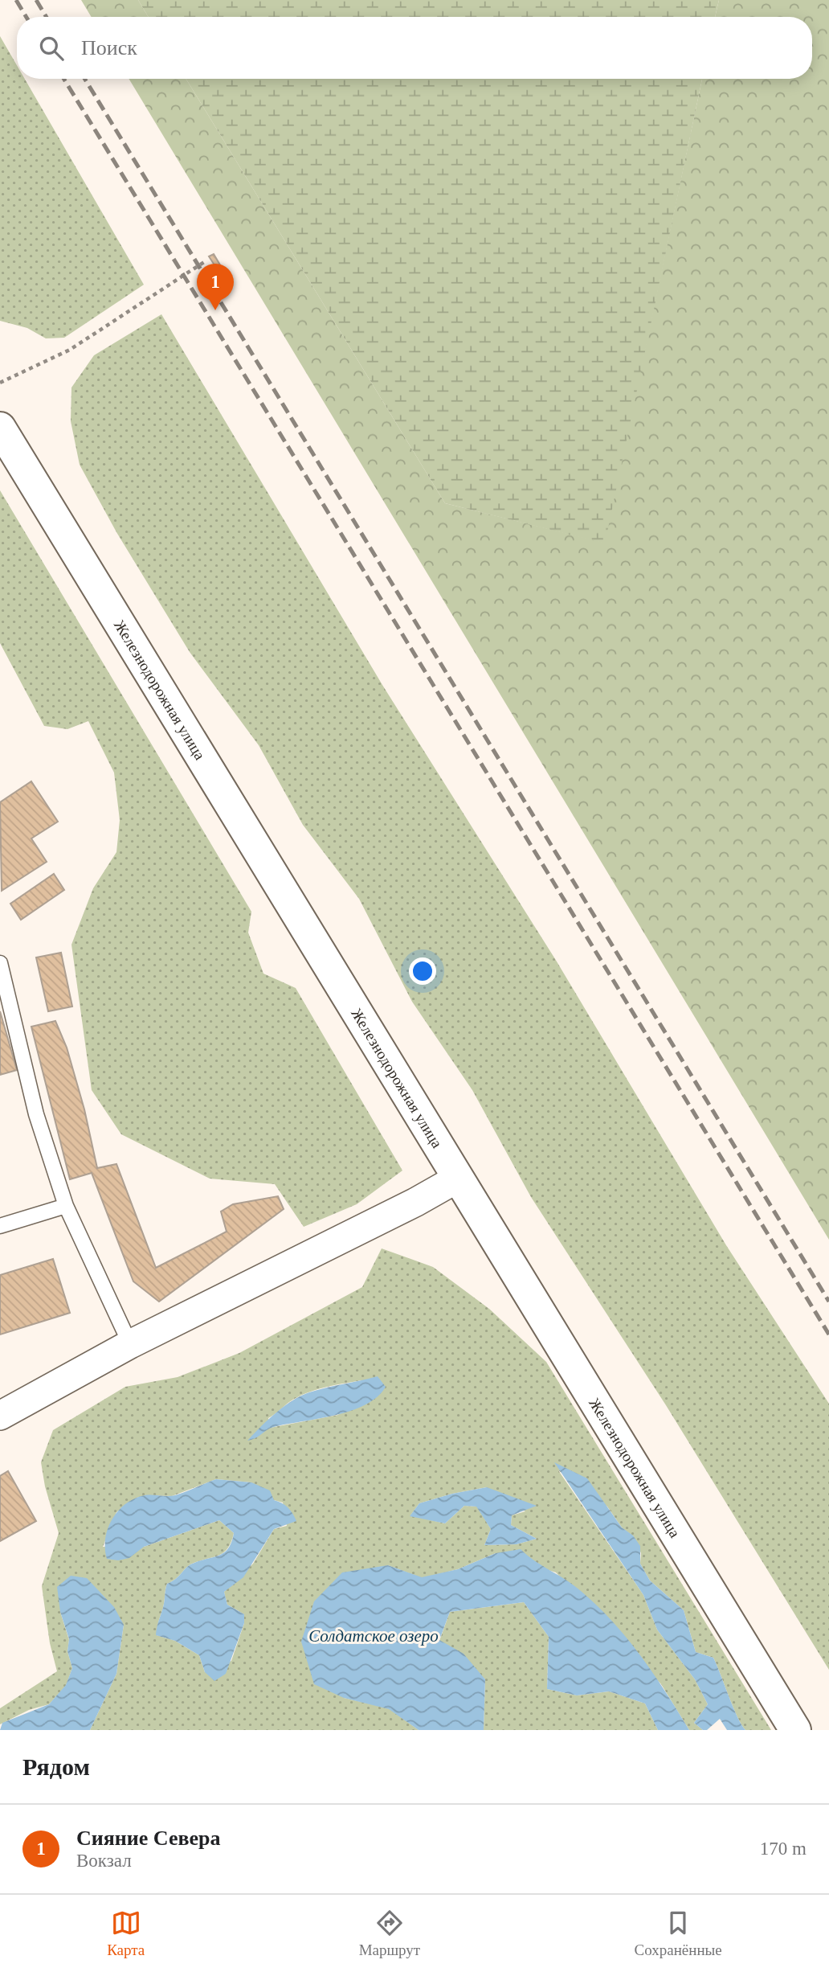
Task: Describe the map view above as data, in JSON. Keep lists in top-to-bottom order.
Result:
{
  "streets": {
    "main road": ["Железнодорожная улица"]
  },
  "water": ["Солдатское озеро"],
  "page": {
    "search": "Поиск",
    "pins": "1",
    "heading": "Рядом",
    "list": [
      {
        "mark": "1",
        "name": "Сияние Севера",
        "note": "Вокзал",
        "value": "170 m"
      }
    ],
    "nav": ["Карта", "Маршрут", "Сохранённые"]
  }
}
